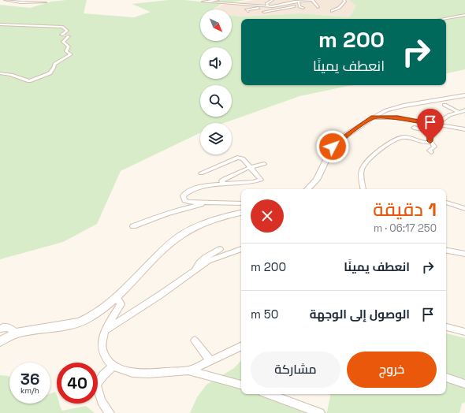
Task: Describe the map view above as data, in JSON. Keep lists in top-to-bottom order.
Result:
{
  "north": "bottom right",
  "page": {
    "turn": ["200 m", "انعطف يمينًا"],
    "heading": ["1 دقيقة", "250 m · 06:17"],
    "list": [
      {
        "name": "انعطف يمينًا",
        "value": "200 m"
      },
      {
        "name": "الوصول إلى الوجهة",
        "value": "50 m"
      }
    ],
    "buttons": ["خروج", "مشاركة"],
    "speed": "36 km/h",
    "limit": "40"
  }
}
